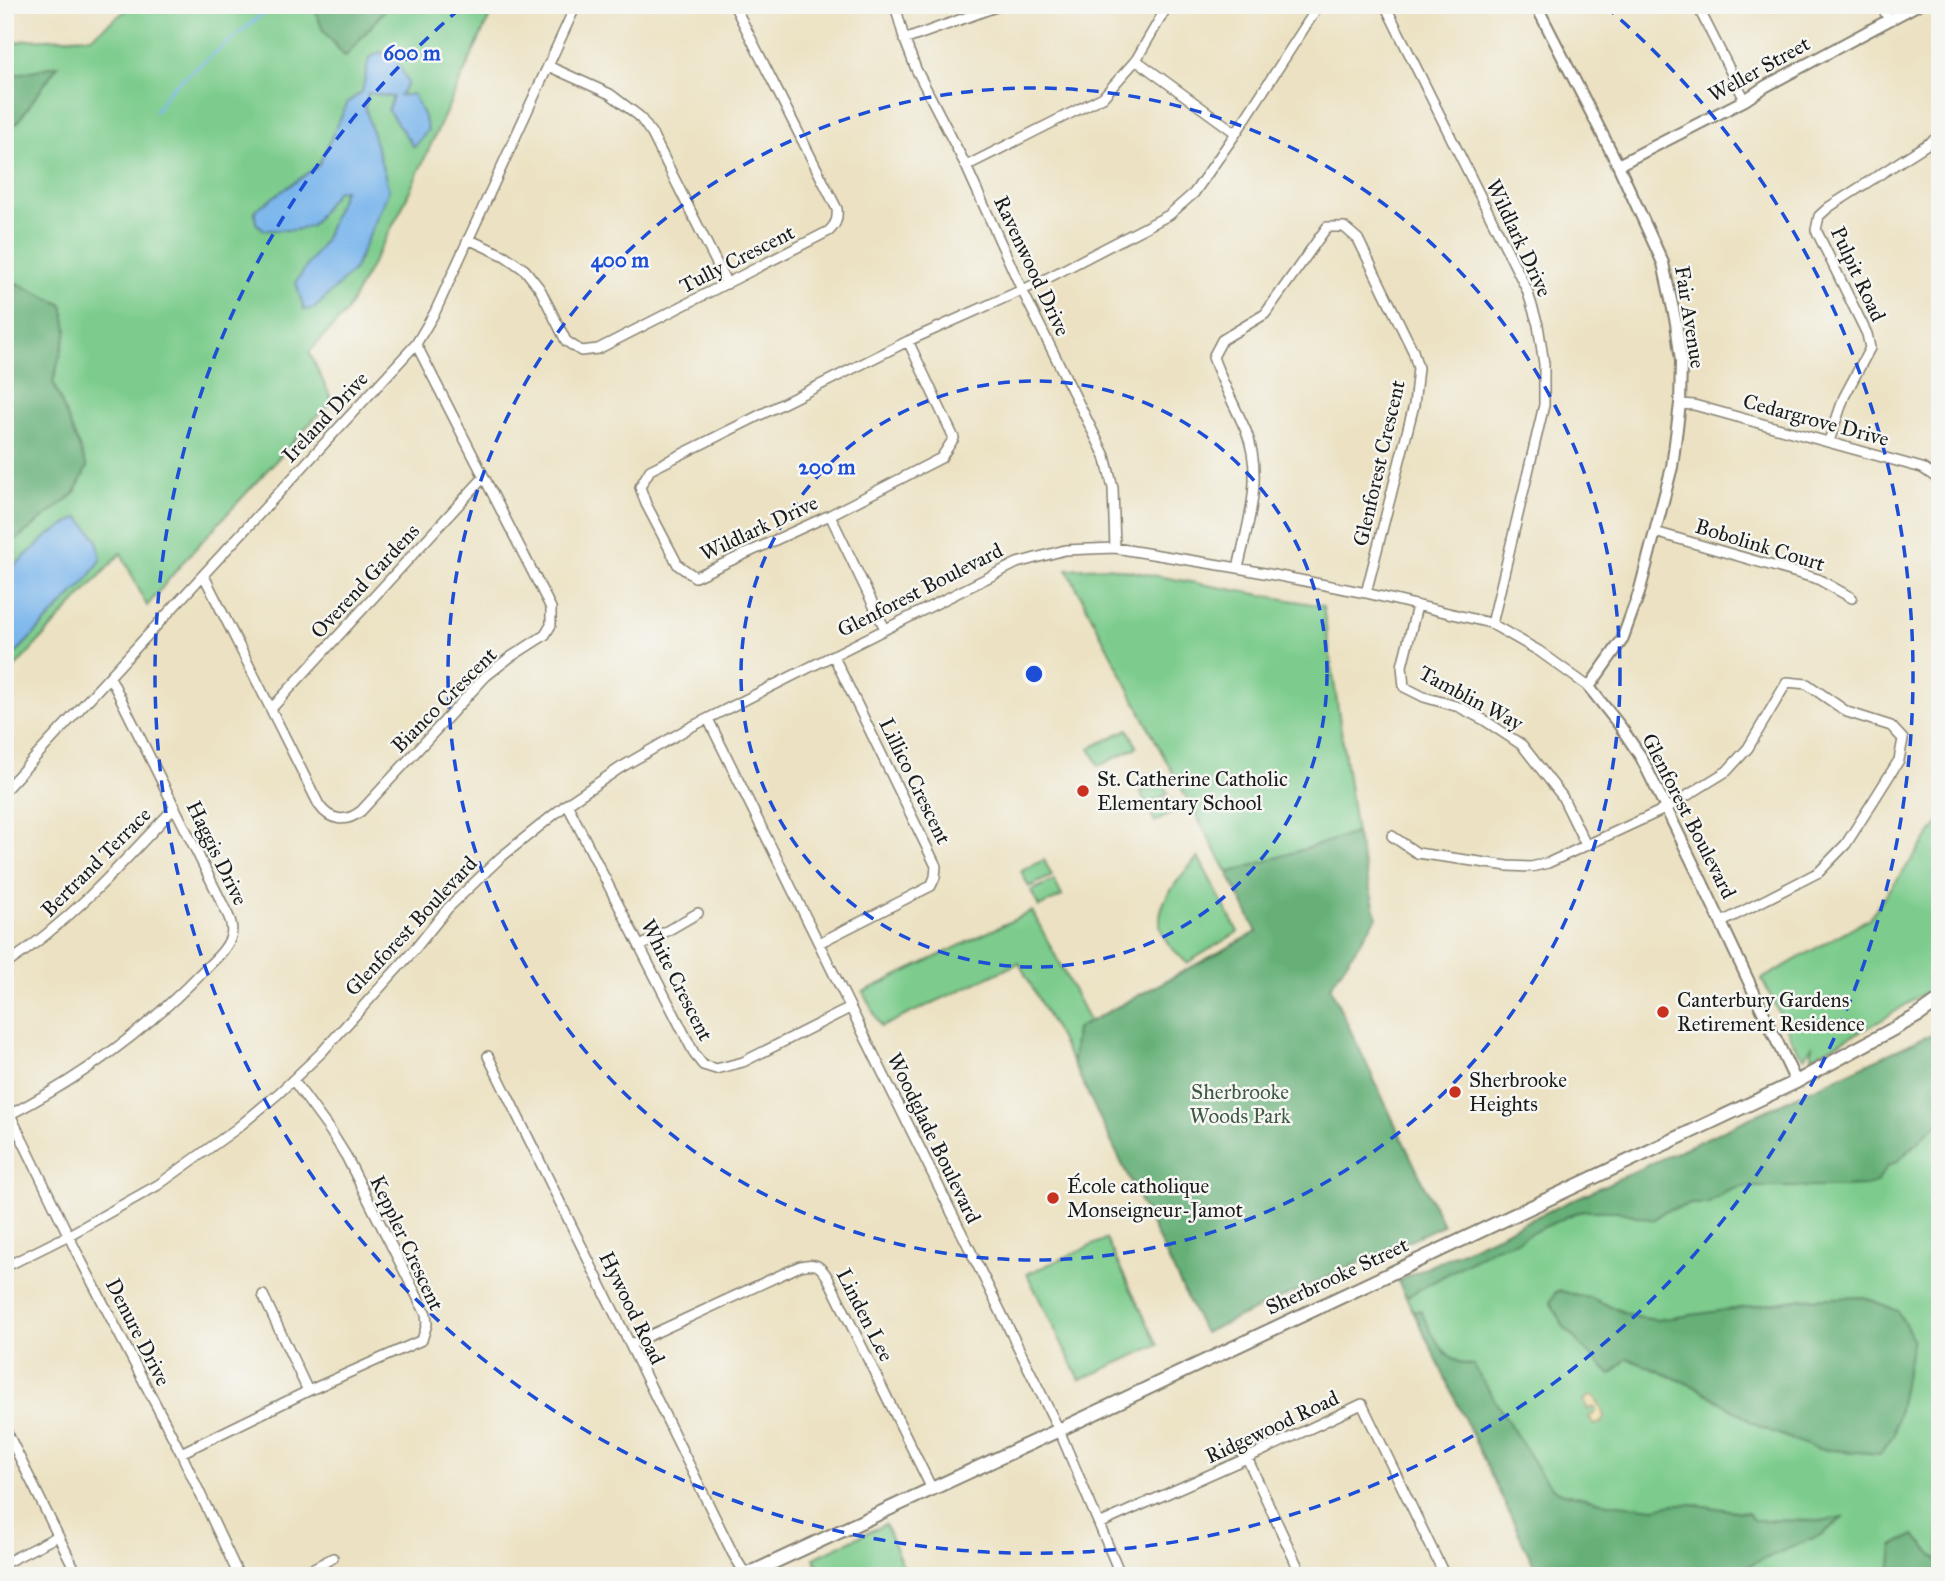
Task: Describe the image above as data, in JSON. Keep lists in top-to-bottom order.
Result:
{
  "streets": {
    "main road": ["Sherbrooke Street"],
    "street": [
      "Weller Street",
      "Wildlark Drive",
      "Tully Crescent",
      "Ravenwood Drive",
      "Pulpit Road",
      "Fair Avenue",
      "Ireland Drive",
      "Cedargrove Drive",
      "Glenforest Crescent",
      "Bobolink Court",
      "Overend Gardens",
      "Glenforest Boulevard",
      "Tamblin Way",
      "Bianco Crescent",
      "Lillico Crescent",
      "Haggis Drive",
      "Bertrand Terrace",
      "White Crescent",
      "Woodglade Boulevard",
      "Keppler Crescent",
      "Hywood Road",
      "Linden Lee",
      "Denure Drive",
      "Ridgewood Road"
    ]
  },
  "crossings": [
    ["Weller Street", "Fair Avenue"],
    ["Wildlark Drive", "Ravenwood Drive"],
    ["Wildlark Drive", "Glenforest Boulevard"],
    ["Tully Crescent", "Ireland Drive"],
    ["Ravenwood Drive", "Glenforest Boulevard"],
    ["Pulpit Road", "Cedargrove Drive"],
    ["Fair Avenue", "Cedargrove Drive"],
    ["Fair Avenue", "Bobolink Court"],
    ["Fair Avenue", "Glenforest Boulevard"],
    ["Ireland Drive", "Bianco Crescent"],
    ["Ireland Drive", "Haggis Drive"],
    ["Glenforest Crescent", "Glenforest Boulevard"],
    ["Overend Gardens", "Bianco Crescent"],
    ["Glenforest Boulevard", "Tamblin Way"],
    ["Glenforest Boulevard", "Lillico Crescent"],
    ["Glenforest Boulevard", "White Crescent"],
    ["Glenforest Boulevard", "Woodglade Boulevard"],
    ["Glenforest Boulevard", "Keppler Crescent"],
    ["Glenforest Boulevard", "Sherbrooke Street"],
    ["Glenforest Boulevard", "Denure Drive"],
    ["Lillico Crescent", "Woodglade Boulevard"],
    ["Haggis Drive", "Bertrand Terrace"],
    ["Haggis Drive", "Denure Drive"],
    ["White Crescent", "Woodglade Boulevard"],
    ["Woodglade Boulevard", "Sherbrooke Street"],
    ["Woodglade Boulevard", "Ridgewood Road"],
    ["Keppler Crescent", "Denure Drive"],
    ["Sherbrooke Street", "Hywood Road"],
    ["Sherbrooke Street", "Linden Lee"],
    ["Hywood Road", "Linden Lee"]
  ],
  "parks": ["Sherbrooke Woods Park"],
  "places": [
    "St. Catherine Catholic Elementary School",
    "Canterbury Gardens Retirement Residence",
    "Sherbrooke Heights",
    "École catholique Monseigneur-Jamot"
  ],
  "rings": ["600 m", "400 m", "200 m"]
}
